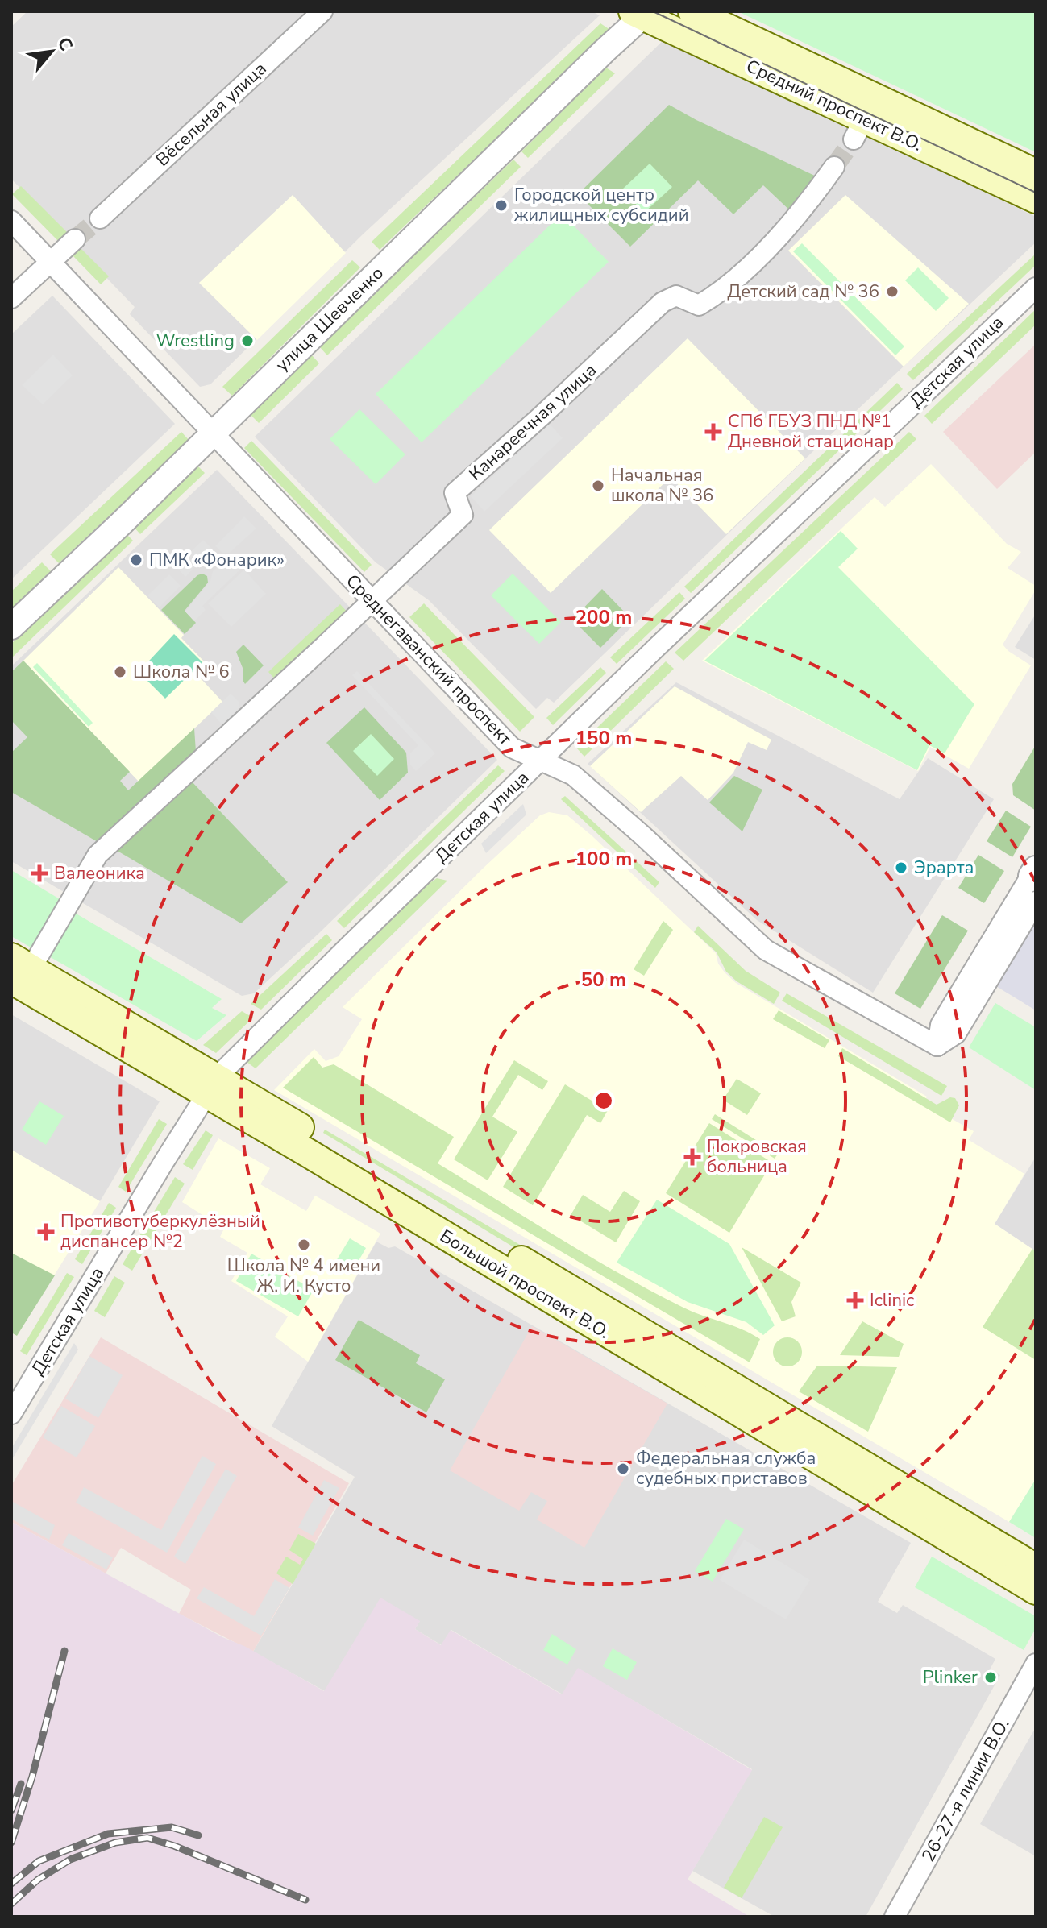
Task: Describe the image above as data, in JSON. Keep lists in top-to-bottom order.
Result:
{
  "streets": {
    "main road": ["Средний проспект В.О.", "Большой проспект В.О."],
    "street": [
      "Вёсельная улица",
      "улица Шевченко",
      "Детская улица",
      "Канареечная улица",
      "Среднегаванский проспект",
      "26-27-я линии В.О."
    ]
  },
  "crossings": [
    ["Средний проспект В.О.", "улица Шевченко"],
    ["улица Шевченко", "Среднегаванский проспект"],
    ["Детская улица", "Среднегаванский проспект"],
    ["Детская улица", "Большой проспект В.О."],
    ["Канареечная улица", "Среднегаванский проспект"],
    ["Канареечная улица", "Большой проспект В.О."]
  ],
  "places": {
    "other": [
      "Городской центр жилищных субсидий",
      "Детский сад № 36",
      "Wrestling",
      "Начальная школа № 36",
      "ПМК «Фонарик»",
      "Школа № 6",
      "Эрарта",
      "Школа № 4 имени Ж. И. Кусто",
      "Федеральная служба судебных приставов",
      "Plinker"
    ],
    "health": [
      "СПб ГБУЗ ПНД №1 Дневной стационар",
      "Валеоника",
      "Покровская больница",
      "Противотуберкулёзный диспансер №2",
      "Iclinic"
    ]
  },
  "north": "top right",
  "rings": [
    "200 m",
    "150 m",
    "100 m",
    "50 m"
  ]
}
